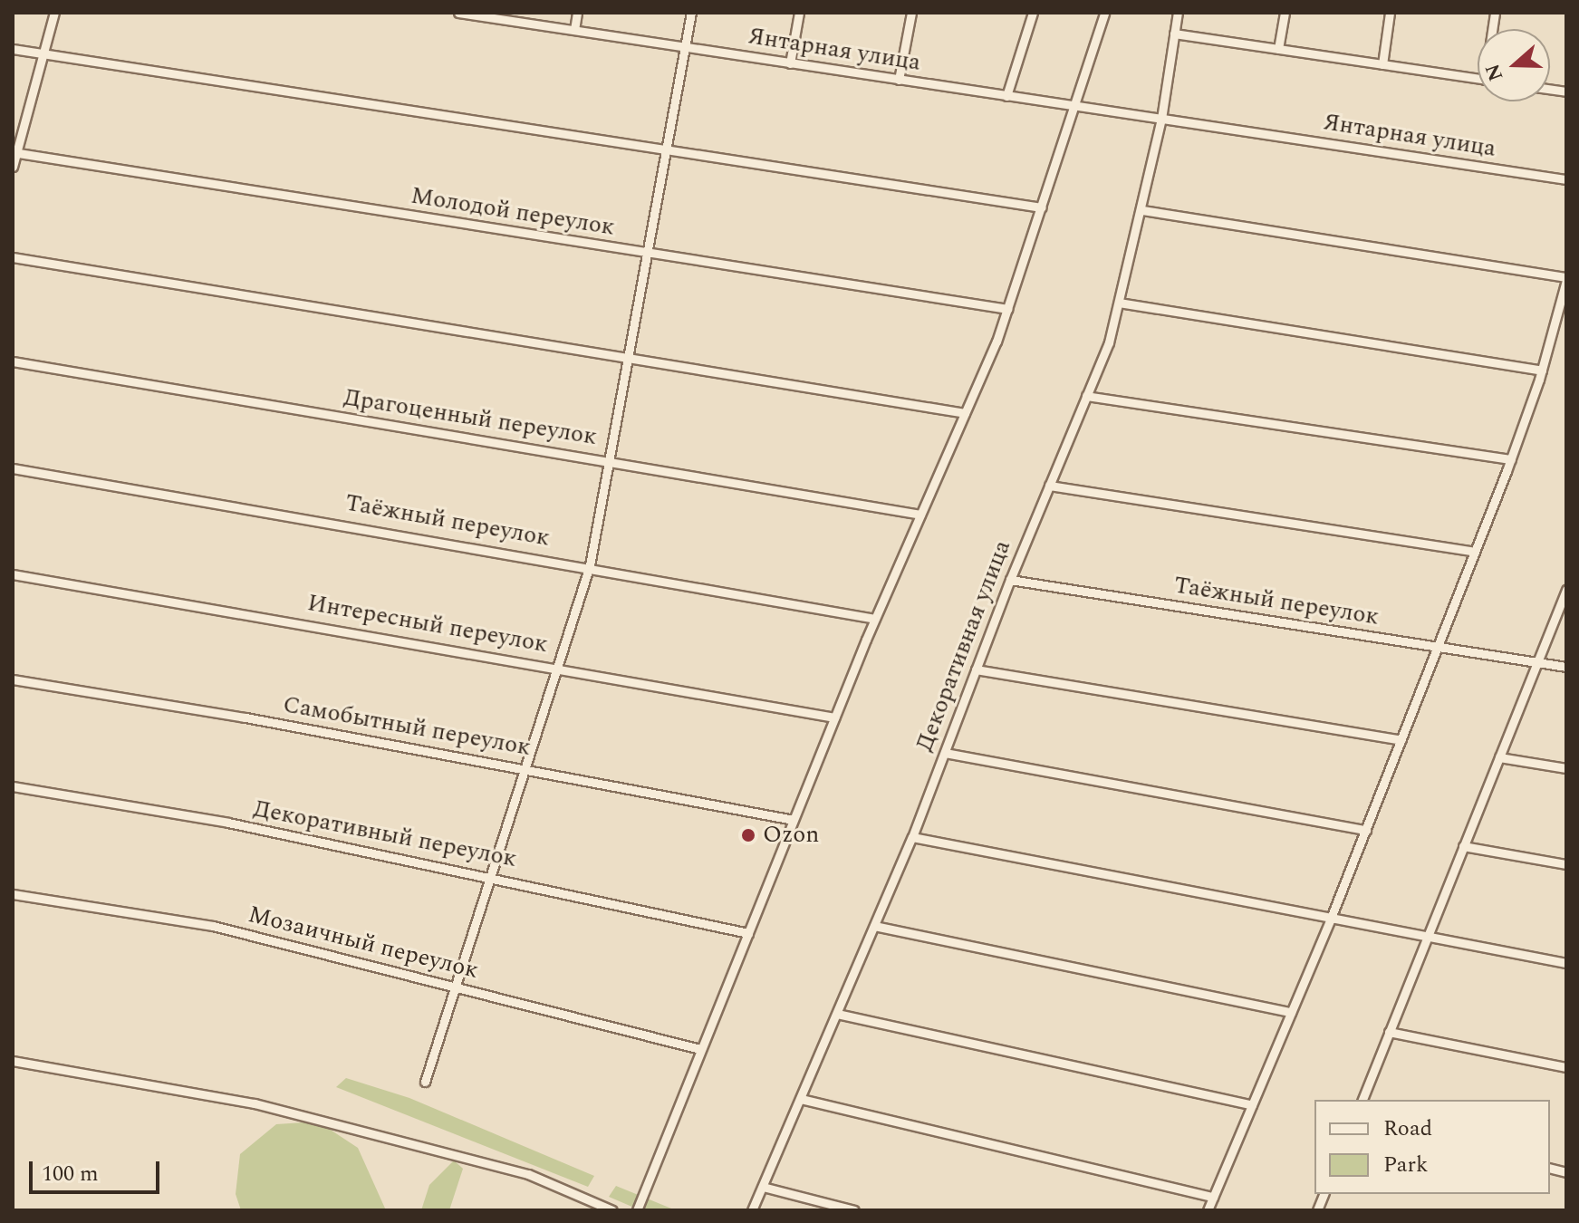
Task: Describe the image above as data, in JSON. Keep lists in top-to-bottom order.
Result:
{
  "streets": {
    "street": [
      "Янтарная улица",
      "Молодой переулок",
      "Драгоценный переулок",
      "Таёжный переулок",
      "Интересный переулок",
      "Декоративная улица",
      "Самобытный переулок",
      "Декоративный переулок",
      "Мозаичный переулок"
    ]
  },
  "crossings": [
    ["Янтарная улица", "Декоративная улица"],
    ["Таёжный переулок", "Декоративная улица"]
  ],
  "places": ["Ozon"],
  "legend": ["Road", "Park"],
  "scale_bar": "100 m",
  "north": "left"
}
